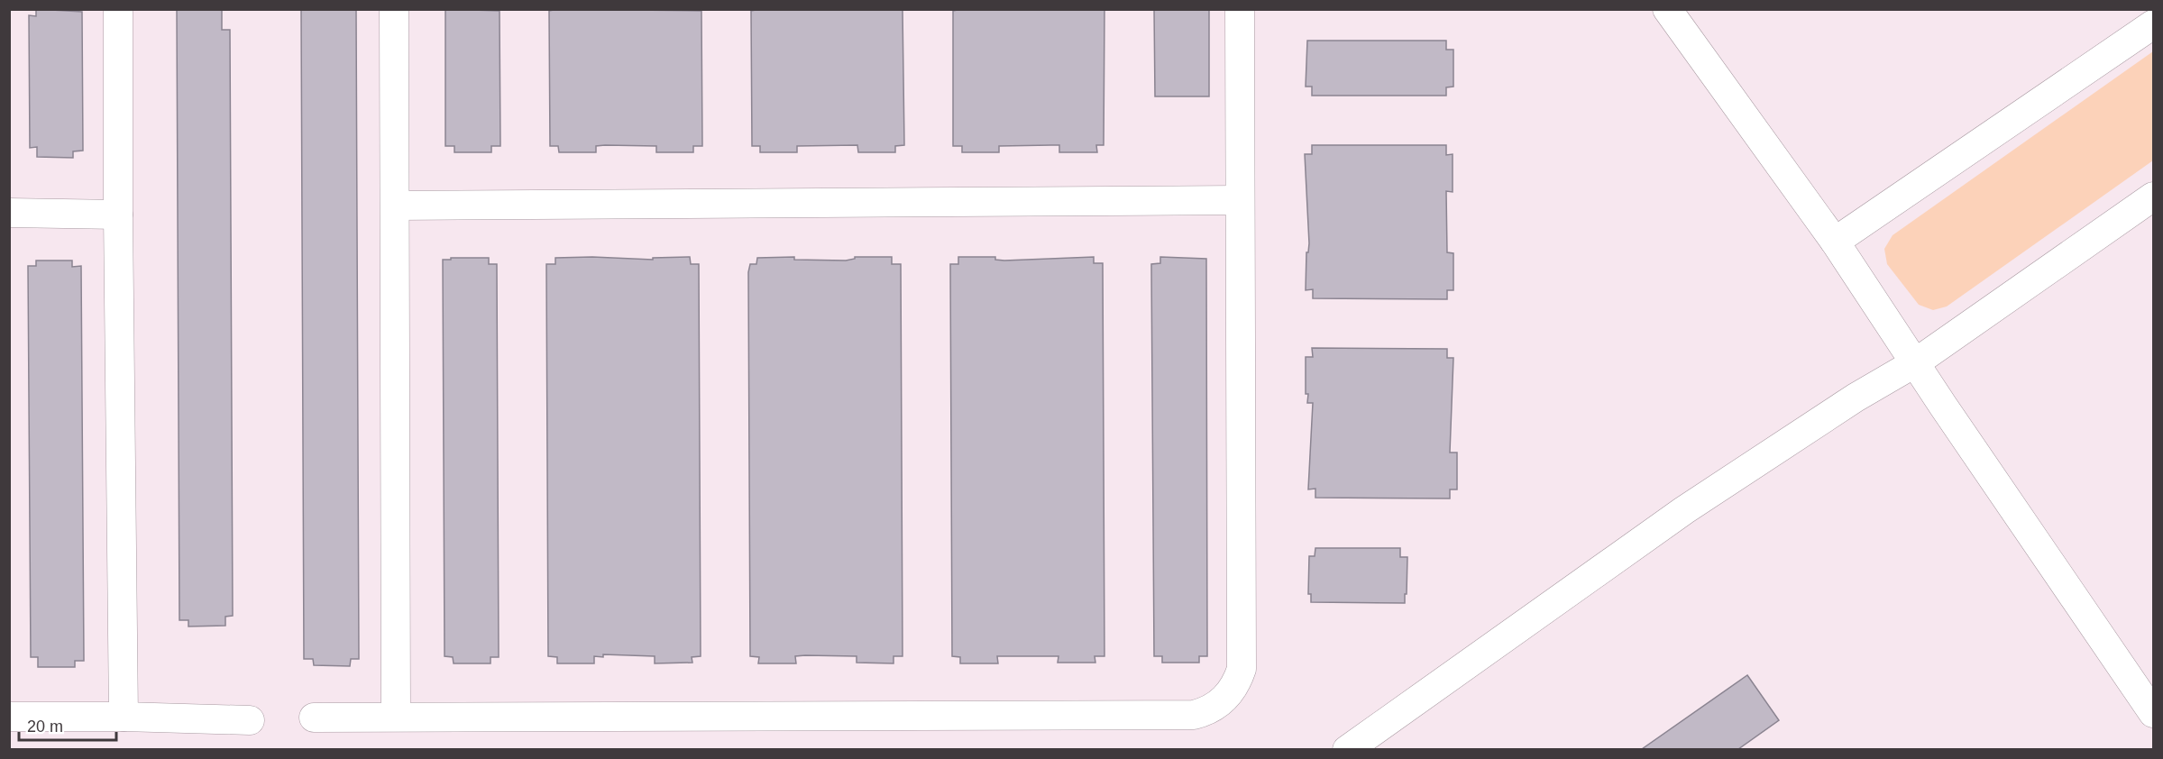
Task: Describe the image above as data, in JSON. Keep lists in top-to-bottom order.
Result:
{
  "scale_bar": "20 m"
}
